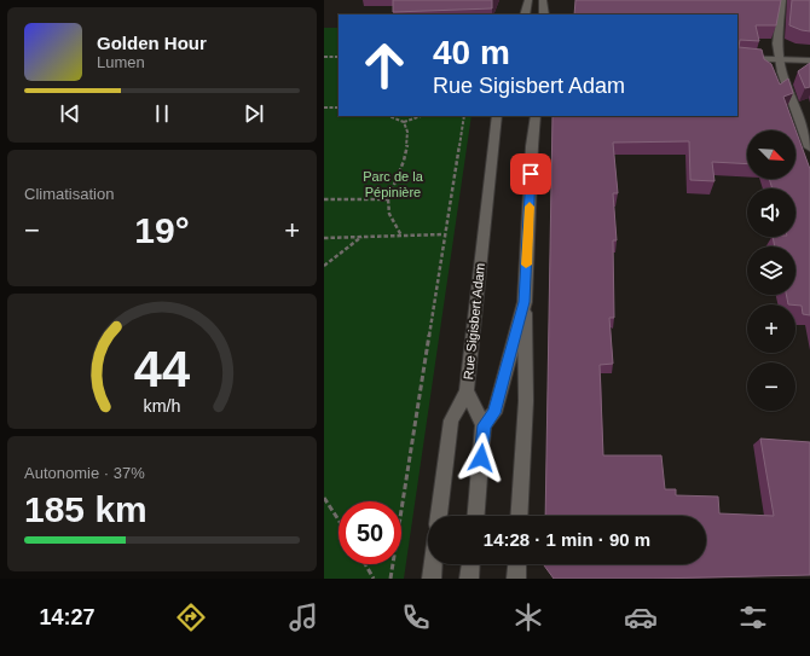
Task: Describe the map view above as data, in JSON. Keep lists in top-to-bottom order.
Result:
{
  "streets": {
    "main road": ["Rue Sigisbert Adam"]
  },
  "parks": ["Parc de la Pépinière"],
  "north": "bottom right",
  "page": {
    "turn": ["40 m", "Rue Sigisbert Adam"],
    "song": ["Golden Hour", "Lumen"],
    "map_buttons": ["+", "−"],
    "tile": [
      "Climatisation",
      ["Autonomie · 37%", "185 km"]
    ],
    "heat": ["−", "19°", "+"],
    "limit": "50",
    "trip": "14:28 · 1 min · 90 m",
    "tabs": "14:27",
    "gauge": ["44", "km/h"]
  }
}
